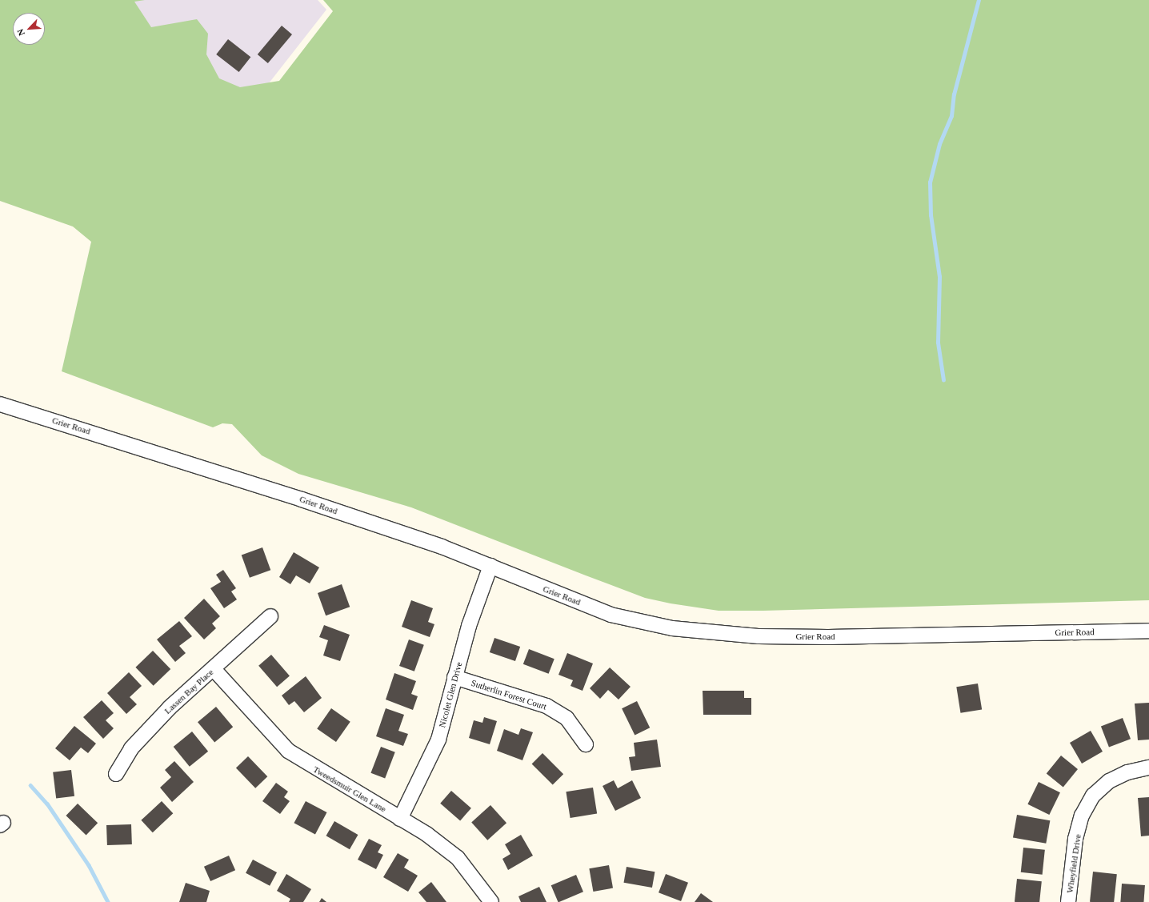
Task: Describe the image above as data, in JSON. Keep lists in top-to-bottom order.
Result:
{
  "streets": {
    "street": [
      "Grier Road",
      "Lassen Bay Place",
      "Nicolet Glen Drive",
      "Sutherlin Forest Court",
      "Tweedsmuir Glen Lane",
      "Wheyfield Drive"
    ]
  },
  "crossings": [
    ["Grier Road", "Nicolet Glen Drive"],
    ["Lassen Bay Place", "Tweedsmuir Glen Lane"],
    ["Nicolet Glen Drive", "Sutherlin Forest Court"],
    ["Nicolet Glen Drive", "Tweedsmuir Glen Lane"]
  ],
  "north": "bottom left"
}
